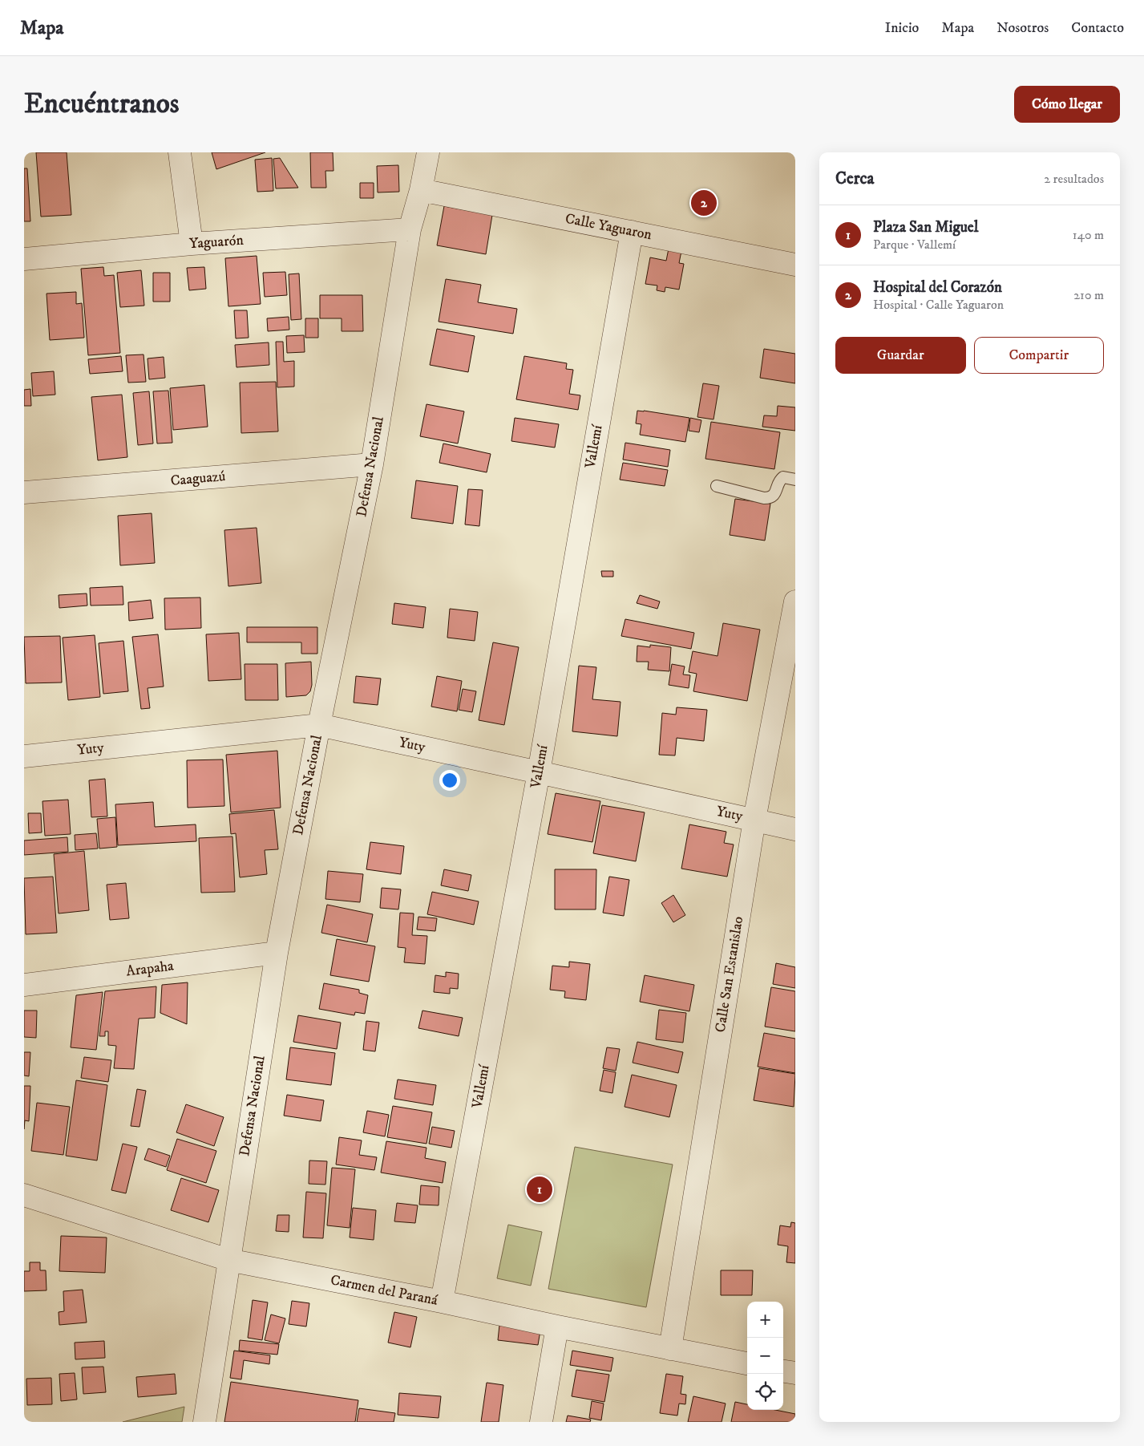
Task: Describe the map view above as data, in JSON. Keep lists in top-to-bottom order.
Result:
{
  "streets": {
    "street": [
      "Calle Yaguaron",
      "Yaguarón",
      "Vallemí",
      "Defensa Nacional",
      "Caaguazú",
      "Yuty",
      "Arapaha",
      "Calle San Estanislao",
      "Carmen del Paraná"
    ]
  },
  "crossings": [
    ["Calle Yaguaron", "Vallemí"],
    ["Calle Yaguaron", "Defensa Nacional"],
    ["Yaguarón", "Defensa Nacional"],
    ["Vallemí", "Yuty"],
    ["Vallemí", "Carmen del Paraná"],
    ["Defensa Nacional", "Caaguazú"],
    ["Defensa Nacional", "Yuty"],
    ["Defensa Nacional", "Arapaha"],
    ["Defensa Nacional", "Carmen del Paraná"],
    ["Yuty", "Calle San Estanislao"],
    ["Calle San Estanislao", "Carmen del Paraná"]
  ],
  "page": {
    "header": "Mapa",
    "nav": [
      "Inicio",
      "Mapa",
      "Nosotros",
      "Contacto"
    ],
    "buttons": [
      "Cómo llegar",
      ["Guardar", "Compartir"]
    ],
    "title": "Encuéntranos",
    "heading": ["Cerca", "2 resultados"],
    "pins": ["2", "1"],
    "list": [
      {
        "mark": "1",
        "name": "Plaza San Miguel",
        "note": "Parque · Vallemí",
        "value": "140 m"
      },
      {
        "mark": "2",
        "name": "Hospital del Corazón",
        "note": "Hospital · Calle Yaguaron",
        "value": "210 m"
      }
    ],
    "map_buttons": ["+", "−"]
  }
}
